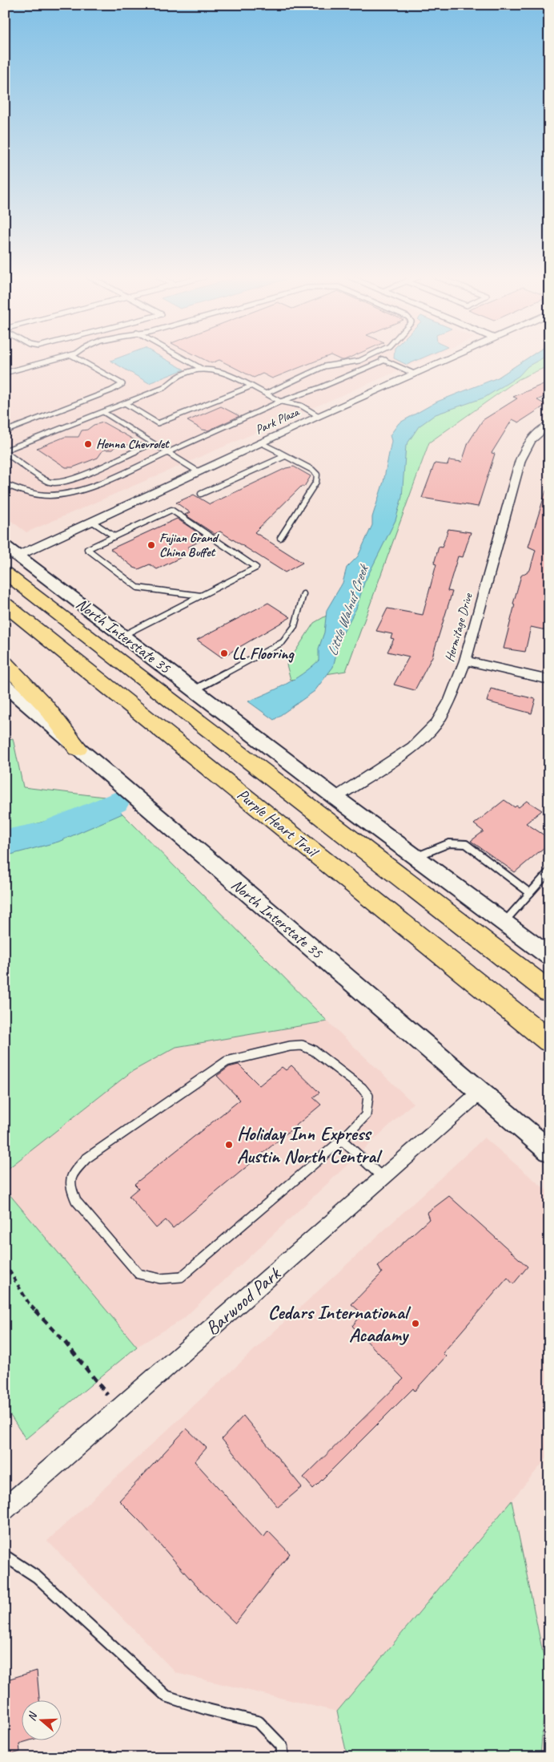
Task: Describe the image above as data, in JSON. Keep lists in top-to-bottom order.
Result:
{
  "streets": {
    "highway": ["Purple Heart Trail"],
    "main road": ["North Interstate 35"],
    "street": ["Park Plaza", "Hermitage Drive", "Barwood Park"]
  },
  "crossings": [
    ["Park Plaza", "North Interstate 35"],
    ["Hermitage Drive", "North Interstate 35"],
    ["North Interstate 35", "Barwood Park"]
  ],
  "water": ["Little Walnut Creek"],
  "places": [
    "Henna Chevrolet",
    "Fujian Grand China Buffet",
    "LL Flooring",
    "Holiday Inn Express Austin North Central",
    "Cedars International Acadamy"
  ],
  "north": "left"
}
